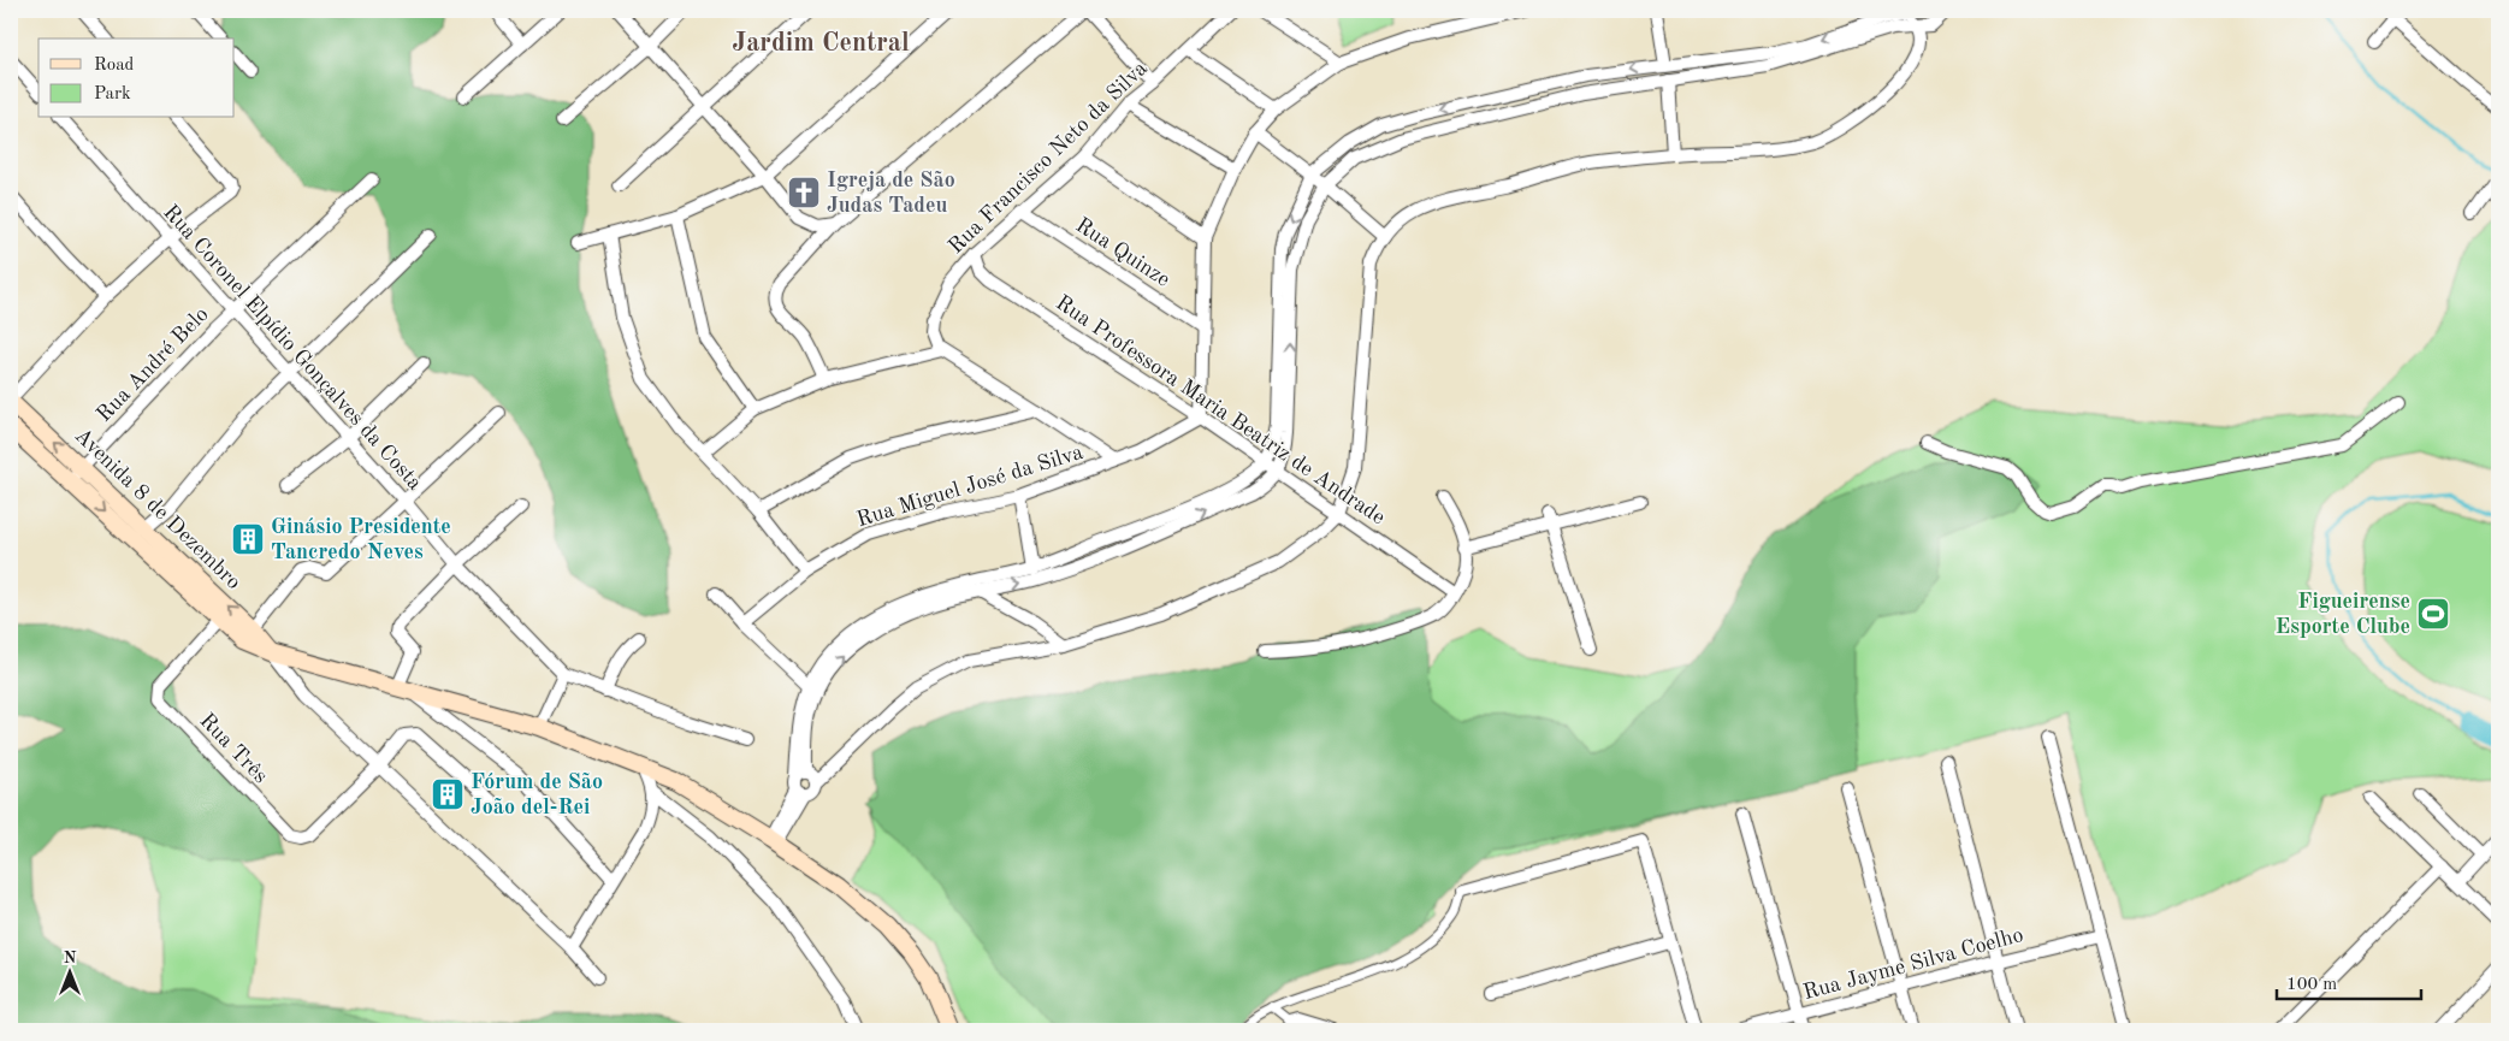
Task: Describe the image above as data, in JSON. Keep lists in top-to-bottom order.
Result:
{
  "streets": {
    "main road": ["Avenida 8 de Dezembro"],
    "street": [
      "Rua Francisco Neto da Silva",
      "Rua Quinze",
      "Rua Coronel Elpídio Gonçalves da Costa",
      "Rua André Belo",
      "Rua Professora Maria Beatriz de Andrade",
      "Rua Miguel José da Silva",
      "Rua Três",
      "Rua Jayme Silva Coelho"
    ]
  },
  "crossings": [
    ["Rua Francisco Neto da Silva", "Rua Quinze"],
    ["Rua Francisco Neto da Silva", "Rua Professora Maria Beatriz de Andrade"],
    ["Rua Coronel Elpídio Gonçalves da Costa", "Rua André Belo"],
    ["Rua André Belo", "Avenida 8 de Dezembro"],
    ["Rua Professora Maria Beatriz de Andrade", "Rua Miguel José da Silva"],
    ["Avenida 8 de Dezembro", "Rua Três"]
  ],
  "districts": ["Jardim Central"],
  "places": {
    "church": ["Igreja de São Judas Tadeu"],
    "building": ["Ginásio Presidente Tancredo Neves", "Fórum de São João del-Rei"],
    "sports": ["Figueirense Esporte Clube"]
  },
  "legend": ["Road", "Park"],
  "scale_bar": "100 m",
  "north": "top"
}
